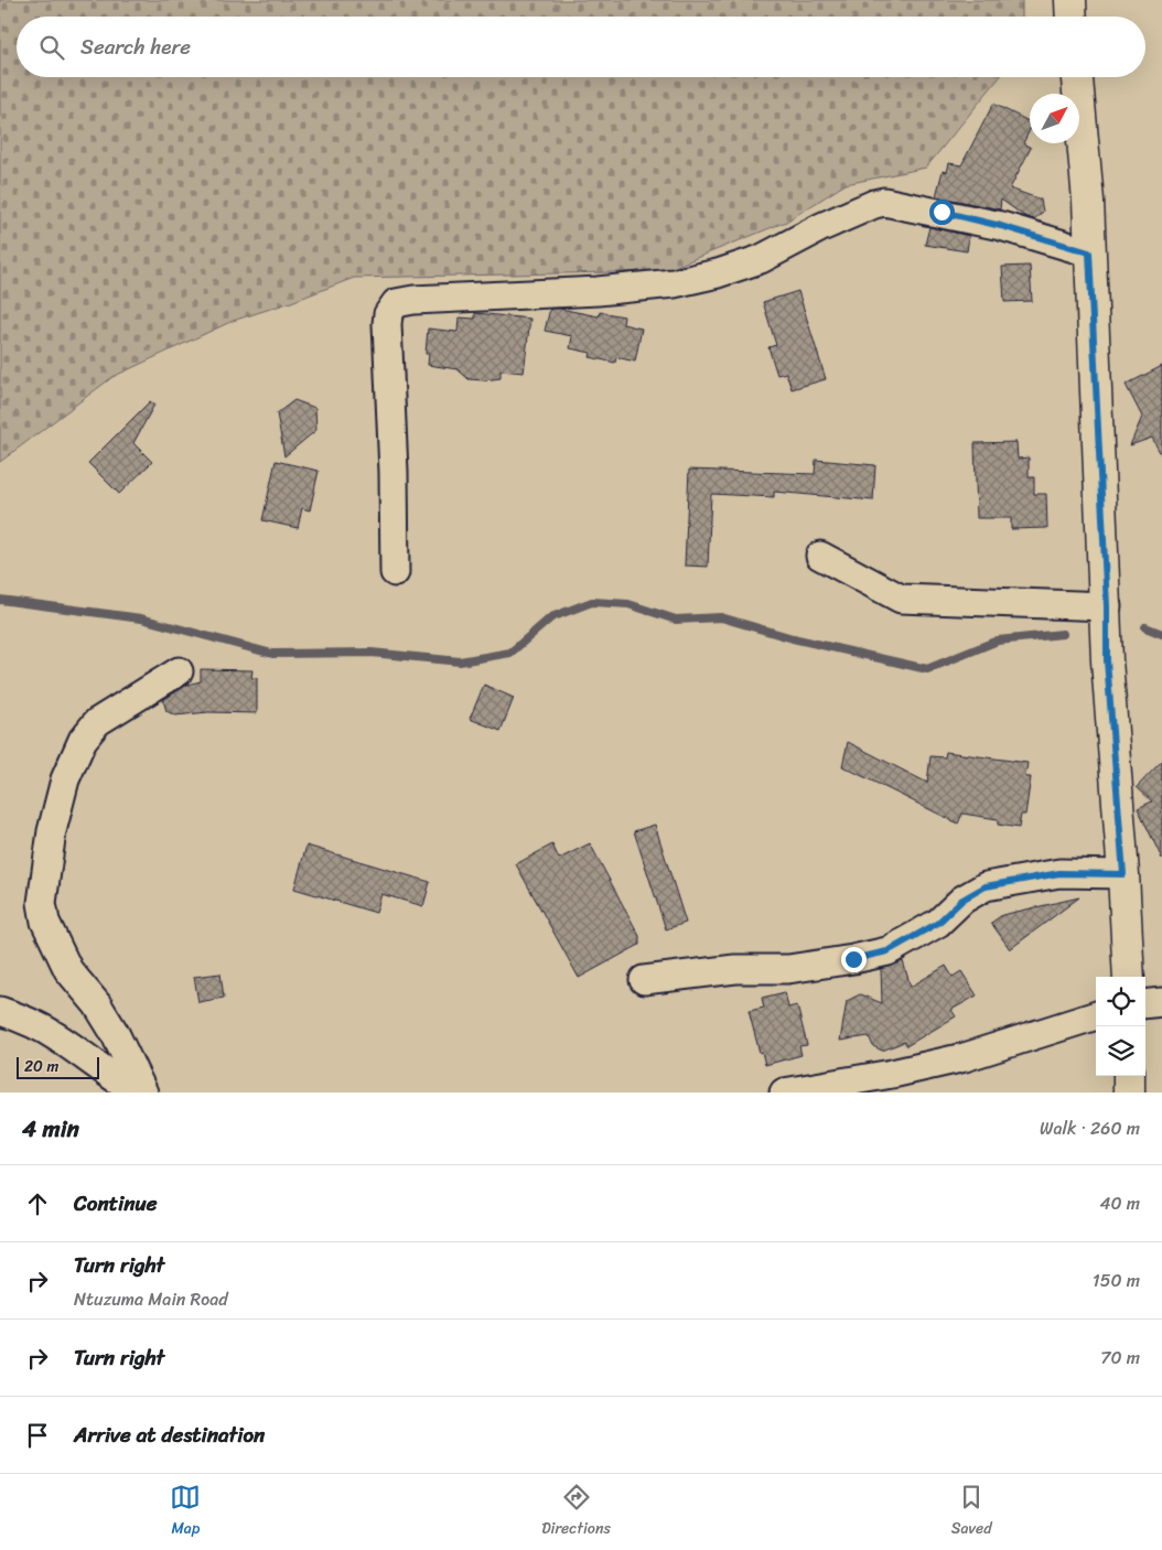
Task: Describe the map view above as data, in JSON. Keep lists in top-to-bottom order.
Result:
{
  "scale_bar": "20 m",
  "north": "top right",
  "page": {
    "search": "Search here",
    "scale": "20 m",
    "heading": ["4 min", "Walk · 260 m"],
    "list": [
      ["Continue", "40 m"],
      ["Turn right", "Ntuzuma Main Road", "150 m"],
      ["Turn right", "70 m"],
      "Arrive at destination"
    ],
    "nav": ["Map", "Directions", "Saved"]
  }
}
